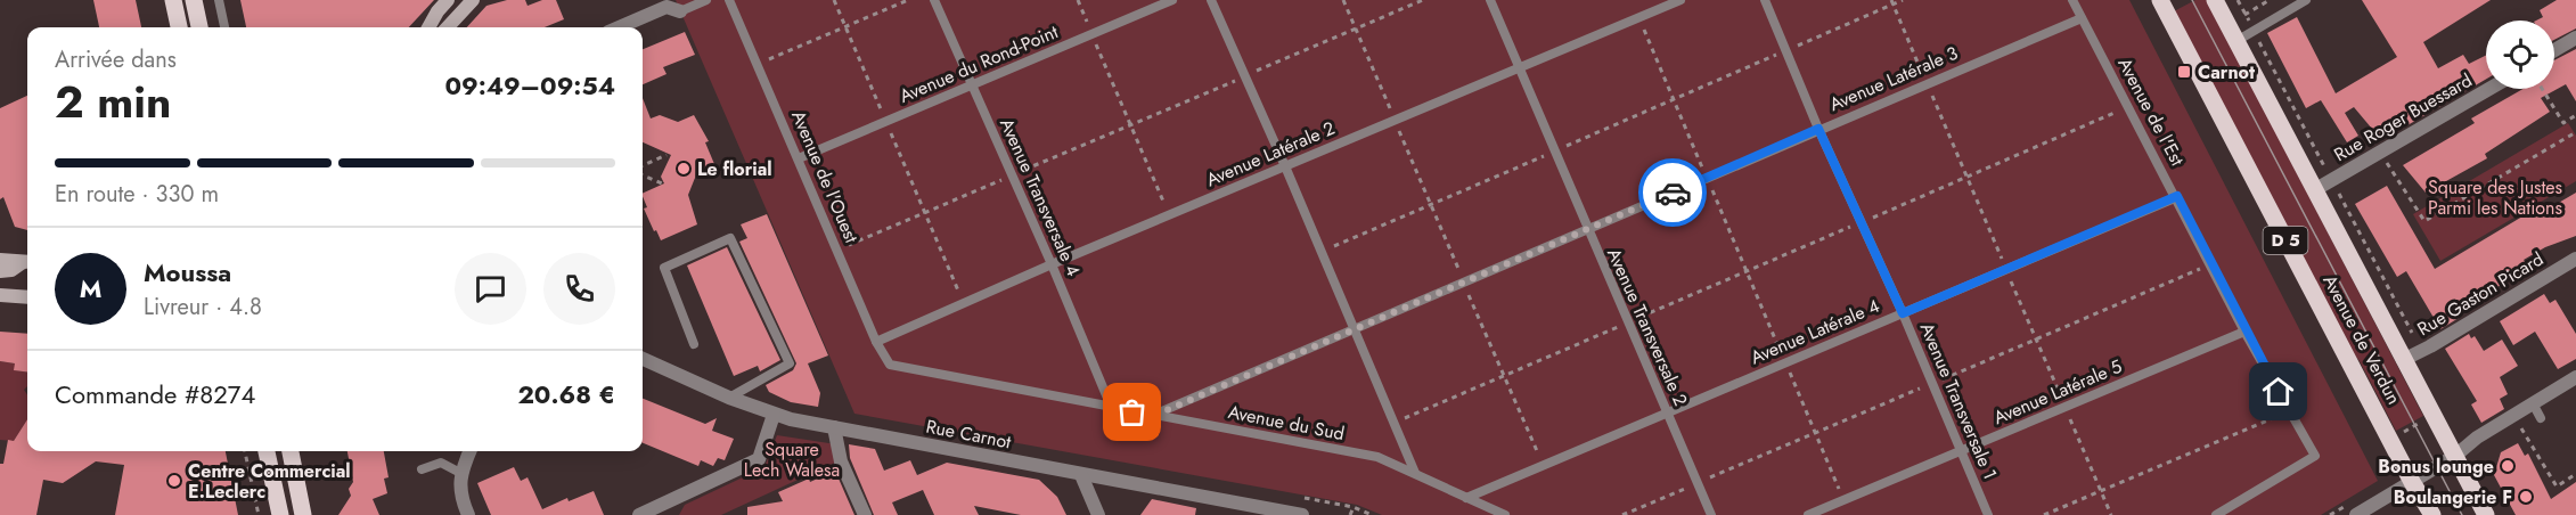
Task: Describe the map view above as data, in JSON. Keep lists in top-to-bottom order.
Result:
{
  "streets": {
    "main road": ["D 5", "Avenue de Verdun"],
    "street": ["Rue Roger Buessard", "Rue Gaston Picard", "Rue Carnot"],
    "lane": [
      "Avenue du Rond-Point",
      "Avenue Latérale 3",
      "Avenue de l'Est",
      "Avenue Latérale 2",
      "Avenue de l'Ouest",
      "Avenue Transversale 4",
      "Avenue Transversale 2",
      "Avenue Latérale 4",
      "Avenue Latérale 5",
      "Avenue Transversale 1",
      "Avenue du Sud"
    ]
  },
  "crossings": [
    ["Avenue du Rond-Point", "Avenue de l'Ouest"],
    ["Avenue du Rond-Point", "Avenue Transversale 4"],
    ["Avenue Latérale 3", "Avenue de l'Est"],
    ["Avenue Latérale 3", "Avenue Transversale 2"],
    ["Avenue Latérale 3", "Avenue Transversale 1"],
    ["Avenue Latérale 3", "Avenue du Sud"],
    ["Avenue de l'Est", "Avenue Latérale 4"],
    ["Avenue de l'Est", "Avenue Latérale 5"],
    ["Rue Roger Buessard", "Avenue de Verdun"],
    ["Avenue Latérale 2", "Avenue de l'Ouest"],
    ["Avenue Latérale 2", "Avenue Transversale 4"],
    ["Avenue Latérale 2", "Avenue Transversale 2"],
    ["Avenue de l'Ouest", "Avenue du Sud"],
    ["Avenue Transversale 4", "Avenue du Sud"],
    ["Rue Gaston Picard", "Avenue de Verdun"],
    ["Avenue Transversale 2", "Avenue Latérale 4"],
    ["Avenue Latérale 4", "Avenue Transversale 1"],
    ["Avenue Latérale 4", "Avenue du Sud"],
    ["Avenue Latérale 5", "Avenue Transversale 1"]
  ],
  "parks": ["Square des Justes Parmi les Nations", "Square Lech Walesa"],
  "places": {
    "transit": ["Carnot"],
    "other": [
      "Le florial",
      "Bonus lounge",
      "Centre Commercial E.Leclerc",
      "Boulangerie F"
    ]
  },
  "page": {
    "heading": ["2 min", "Arrivée dans", "09:49–09:54"],
    "panel": [
      "Moussa",
      "Livreur · 4.8",
      "Commande #8274",
      "20.68 €"
    ],
    "bar": "En route · 330 m",
    "round": "M"
  }
}
